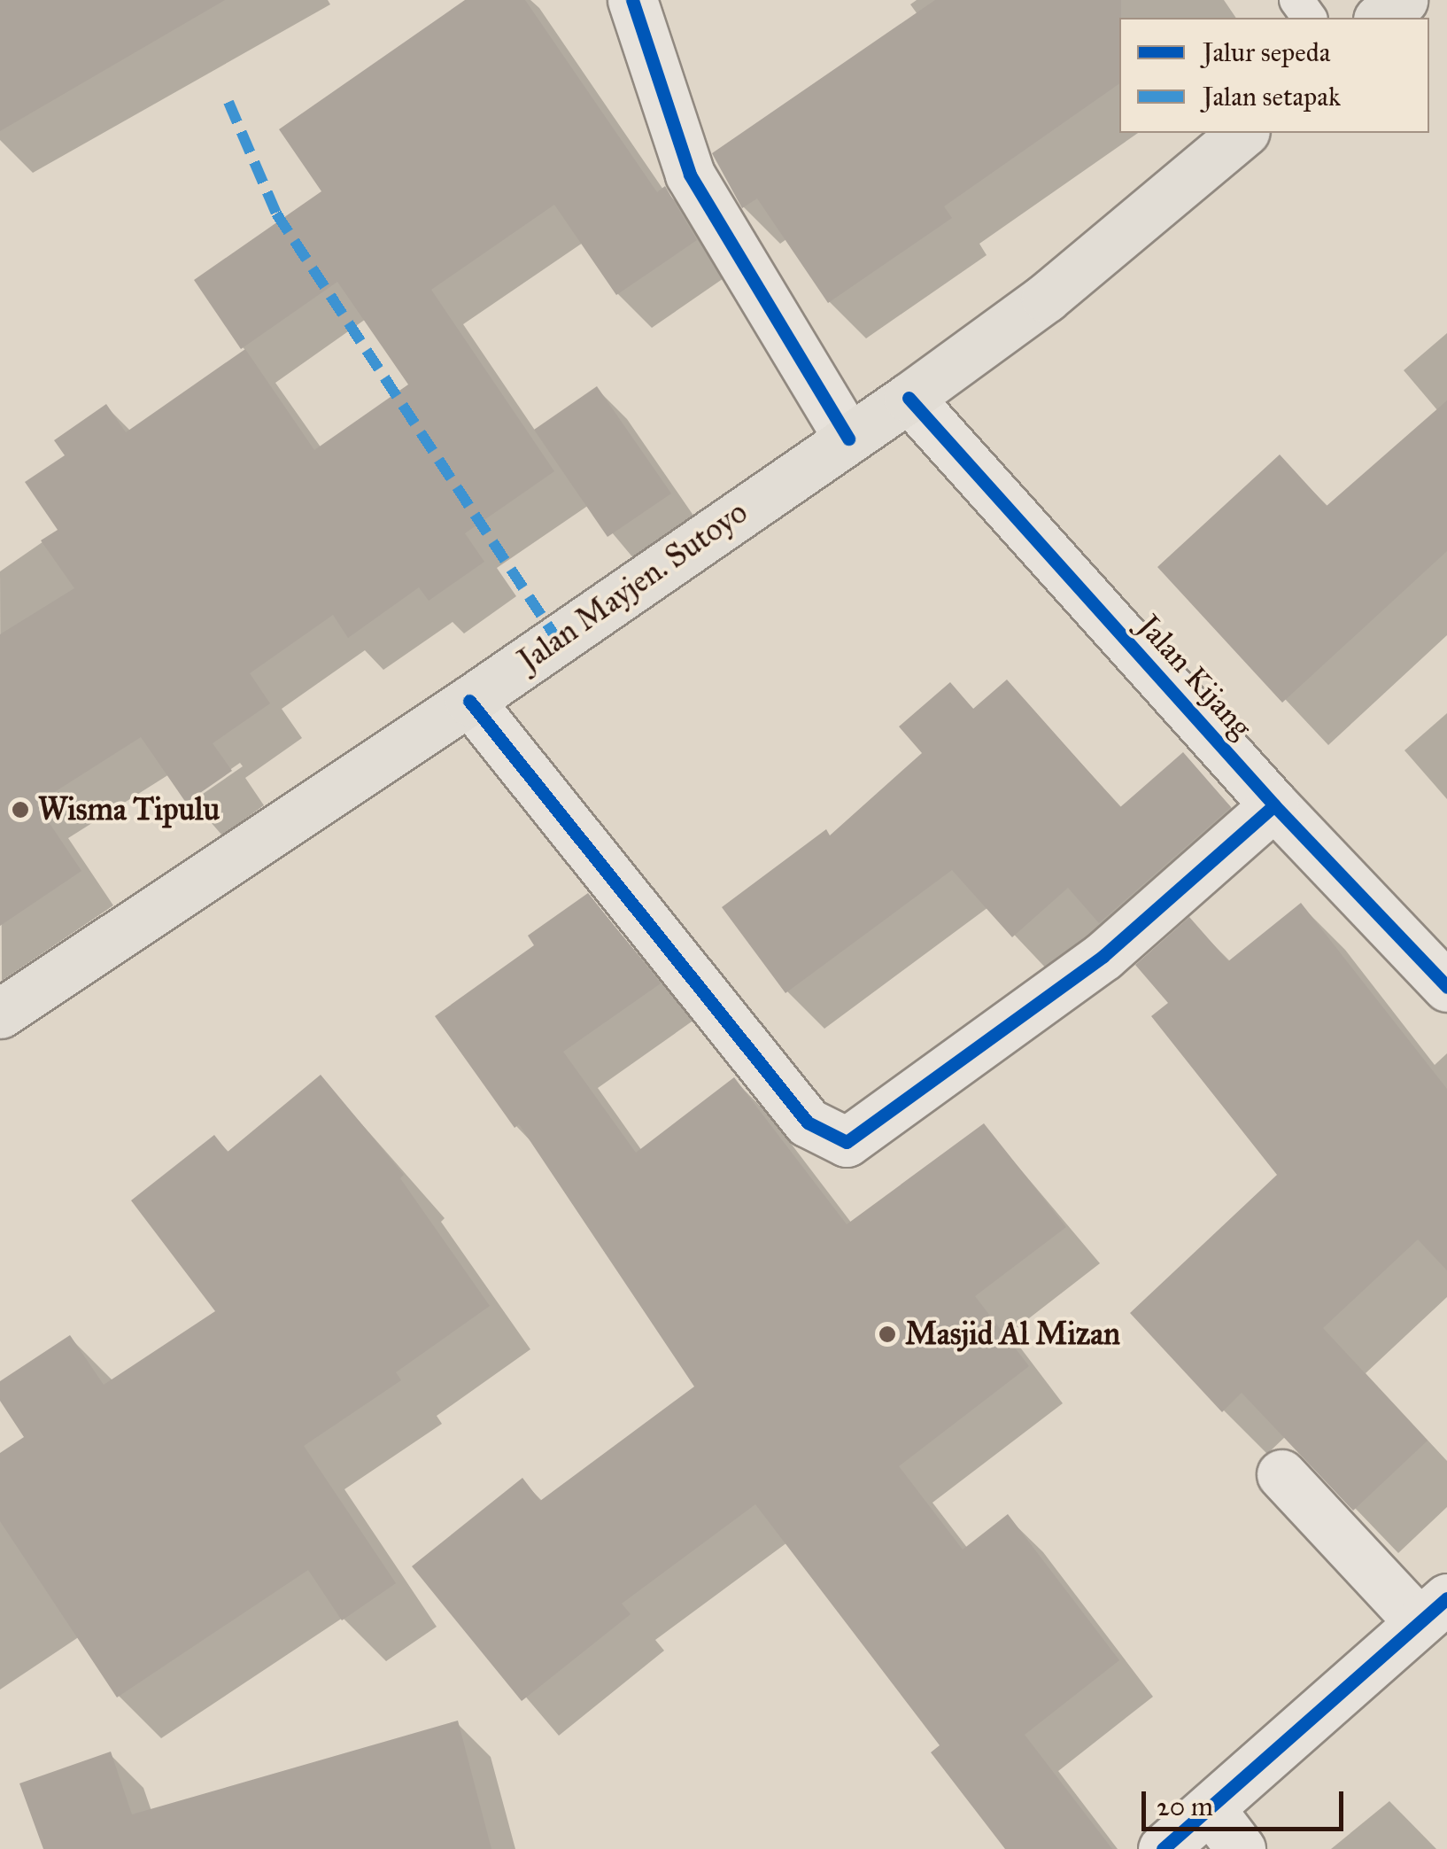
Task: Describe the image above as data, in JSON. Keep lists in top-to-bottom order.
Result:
{
  "streets": {
    "highway": ["Jalan Mayjen. Sutoyo"],
    "street": ["Jalan Kijang"]
  },
  "crossings": [
    ["Jalan Mayjen. Sutoyo", "Jalan Kijang"]
  ],
  "places": ["Wisma Tipulu", "Masjid Al Mizan"],
  "legend": ["Jalur sepeda", "Jalan setapak"],
  "scale_bar": "20 m"
}
